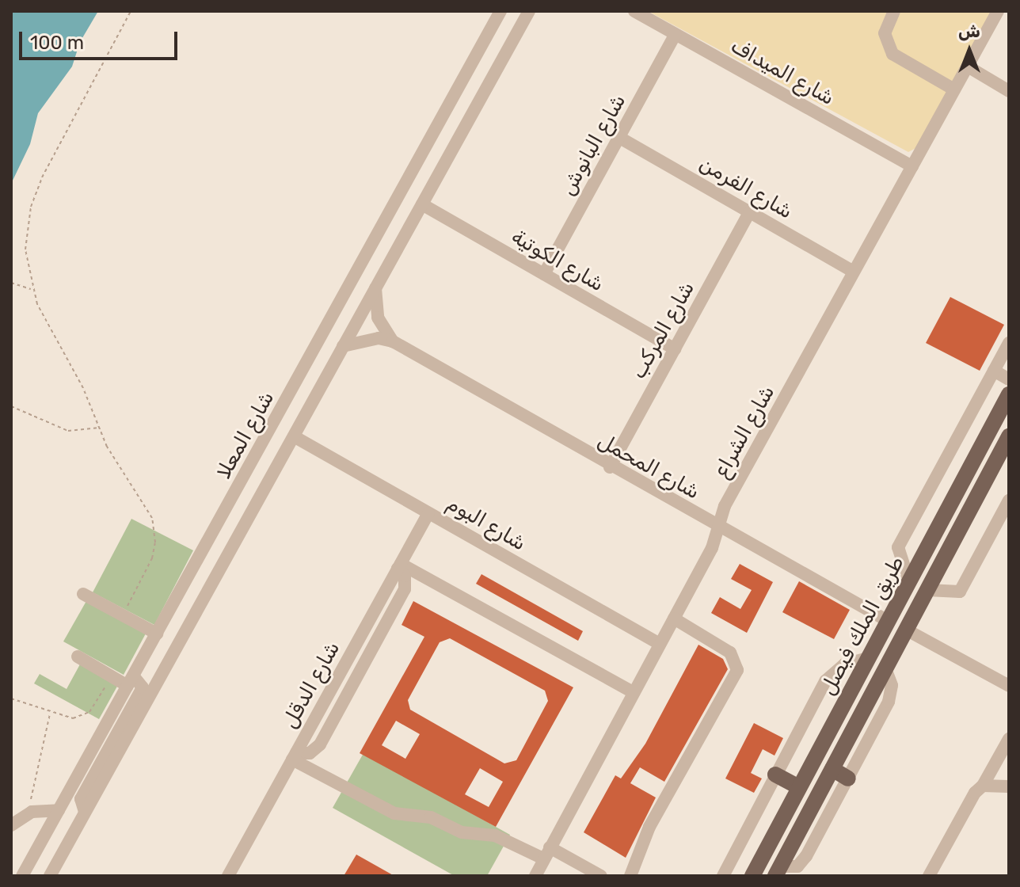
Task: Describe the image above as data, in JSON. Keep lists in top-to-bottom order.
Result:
{
  "streets": {
    "main road": ["طريق الملك فيصل"],
    "street": [
      "شارع الميداف",
      "شارع البانوش",
      "شارع الفرمن",
      "شارع الكوتية",
      "شارع المركب",
      "شارع الشراع",
      "شارع المعلا",
      "شارع المحمل",
      "شارع البوم",
      "شارع الدقل"
    ]
  },
  "crossings": [
    ["شارع الميداف", "شارع البانوش"],
    ["شارع الميداف", "شارع الشراع"],
    ["شارع البانوش", "شارع الفرمن"],
    ["شارع البانوش", "شارع الكوتية"],
    ["شارع الفرمن", "شارع المركب"],
    ["شارع الفرمن", "شارع الشراع"],
    ["شارع الكوتية", "شارع المركب"],
    ["شارع الكوتية", "شارع المعلا"],
    ["شارع المركب", "شارع المحمل"],
    ["شارع الشراع", "شارع المحمل"],
    ["شارع الشراع", "شارع البوم"],
    ["شارع المعلا", "شارع البوم"],
    ["شارع المحمل", "طريق الملك فيصل"],
    ["شارع البوم", "شارع الدقل"]
  ],
  "scale_bar": "100 m",
  "north": "top"
}
